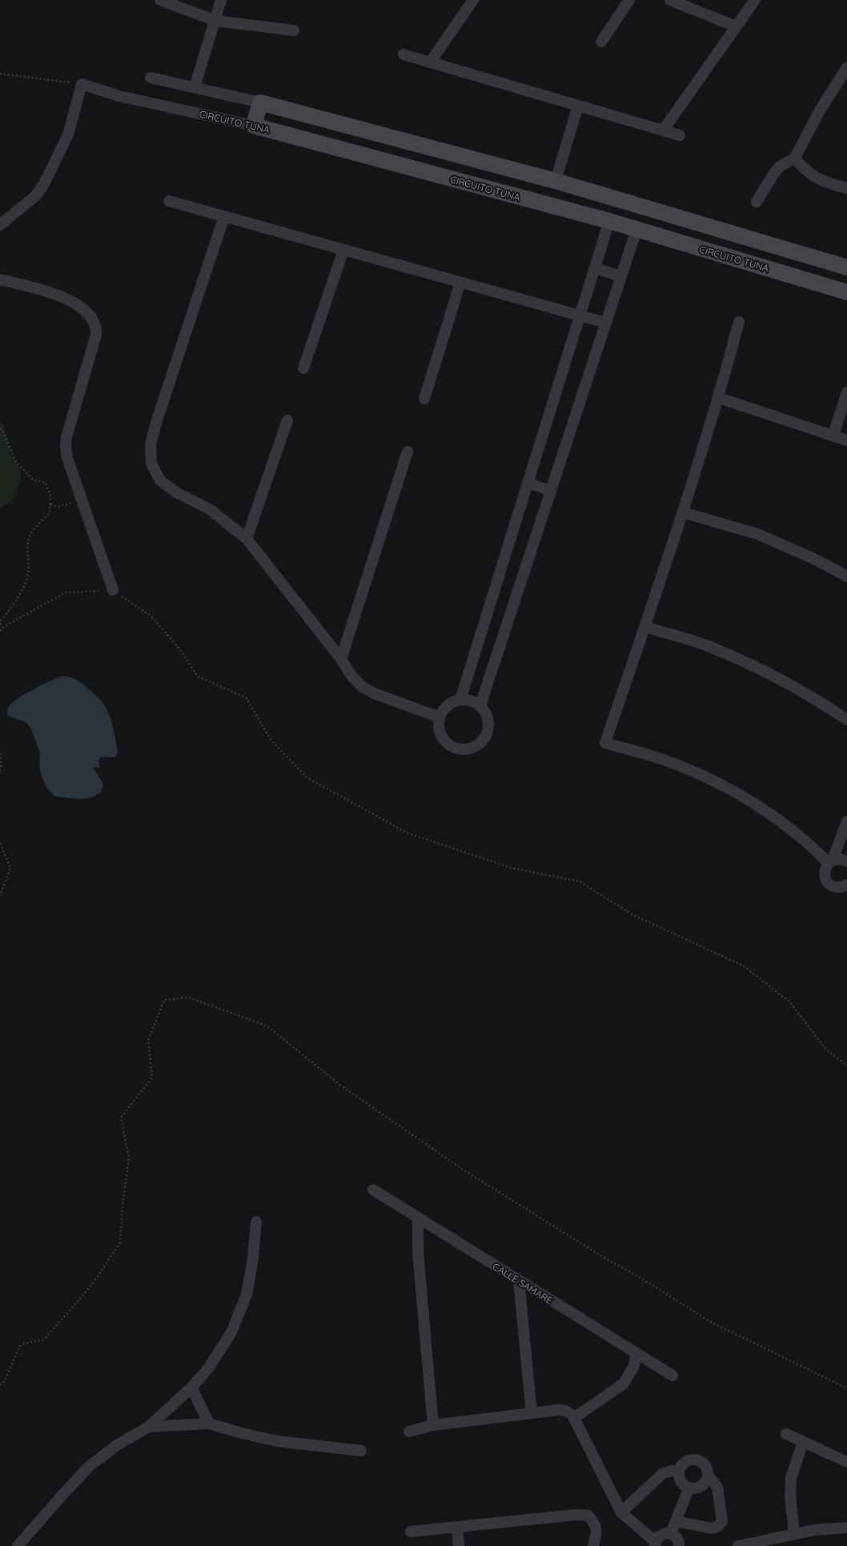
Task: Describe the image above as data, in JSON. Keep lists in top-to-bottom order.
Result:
{
  "streets": {
    "street": ["CIRCUITO TUNA", "CALLE SAMARE"]
  }
}
